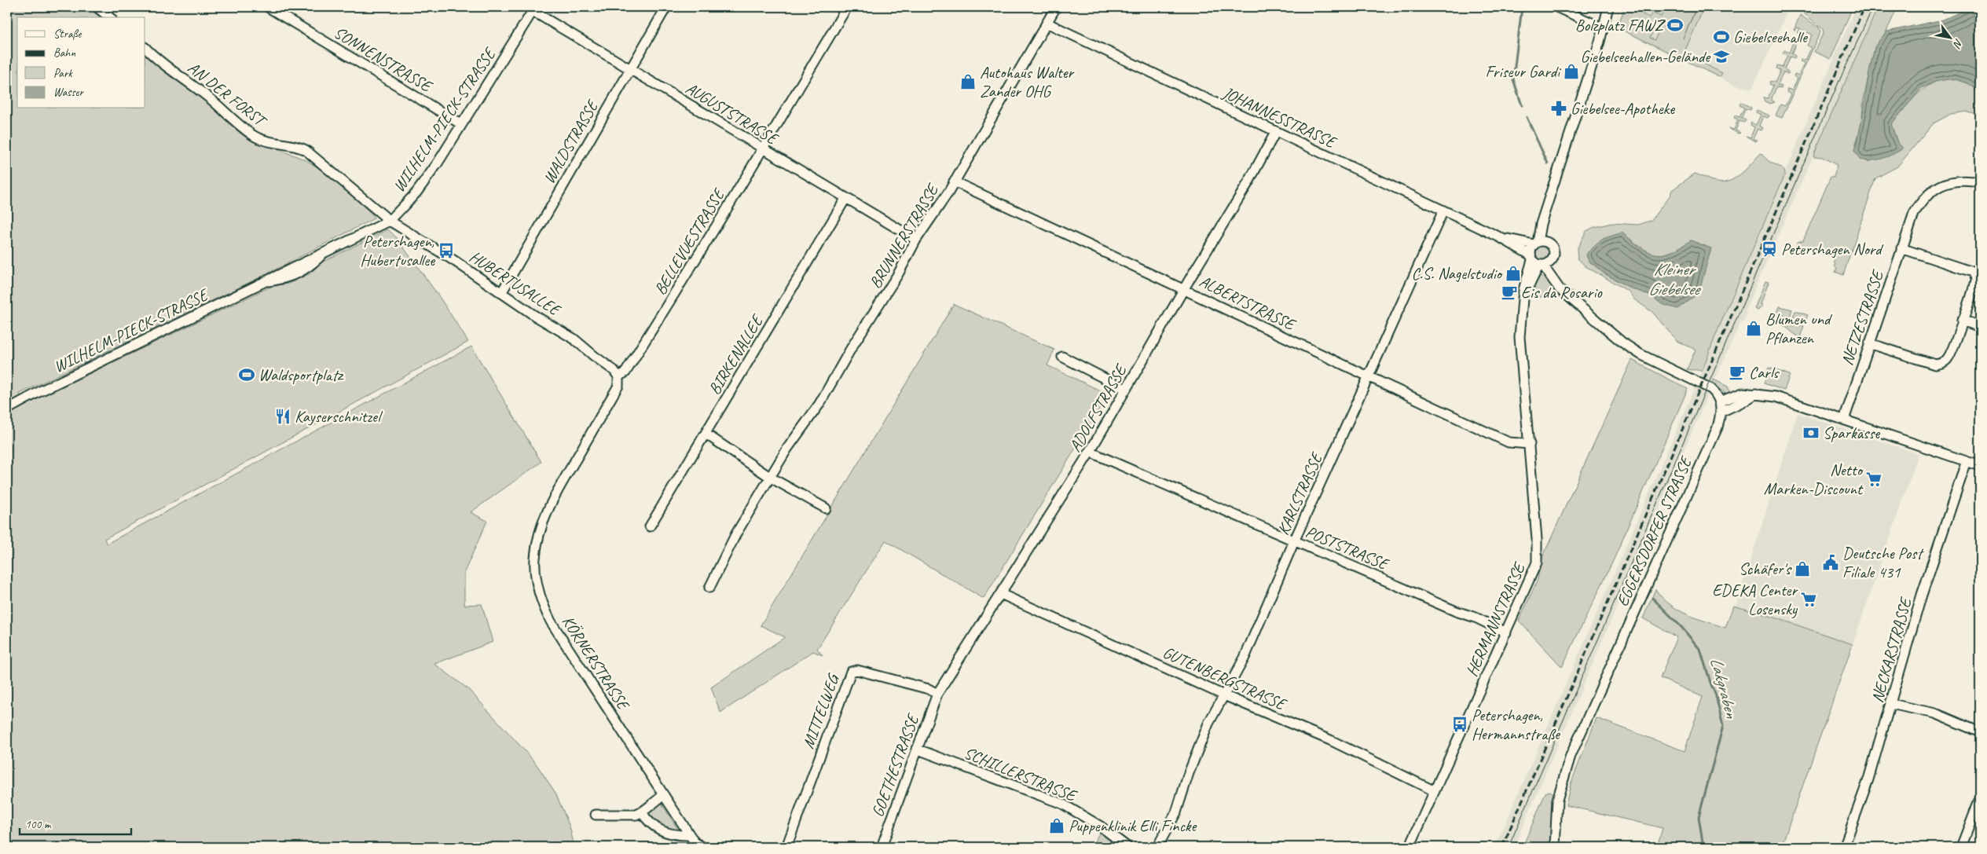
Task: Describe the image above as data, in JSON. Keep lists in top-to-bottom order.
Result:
{
  "streets": {
    "street": [
      "SONNENSTRASSE",
      "AN DER FORST",
      "AUGUSTSTRASSE",
      "JOHANNESSTRASSE",
      "WILHELM-PIECK-STRASSE",
      "WALDSTRASSE",
      "BRUNNERSTRASSE",
      "BELLEVUESTRASSE",
      "HUBERTUSALLEE",
      "ALBERTSTRASSE",
      "NETZESTRASSE",
      "BIRKENALLEE",
      "ADOLFSTRASSE",
      "KARLSTRASSE",
      "EGGERSDORFER STRASSE",
      "POSTSTRASSE",
      "HERMANNSTRASSE",
      "NECKARSTRASSE",
      "KÖRNERSTRASSE",
      "GUTENBERGSTRASSE",
      "MITTELWEG",
      "GOETHESTRASSE",
      "SCHILLERSTRASSE"
    ]
  },
  "crossings": [
    ["SONNENSTRASSE", "WILHELM-PIECK-STRASSE"],
    ["AN DER FORST", "WILHELM-PIECK-STRASSE"],
    ["AN DER FORST", "HUBERTUSALLEE"],
    ["AUGUSTSTRASSE", "WILHELM-PIECK-STRASSE"],
    ["AUGUSTSTRASSE", "WALDSTRASSE"],
    ["AUGUSTSTRASSE", "BRUNNERSTRASSE"],
    ["AUGUSTSTRASSE", "BELLEVUESTRASSE"],
    ["AUGUSTSTRASSE", "BIRKENALLEE"],
    ["JOHANNESSTRASSE", "BRUNNERSTRASSE"],
    ["JOHANNESSTRASSE", "ADOLFSTRASSE"],
    ["JOHANNESSTRASSE", "KARLSTRASSE"],
    ["JOHANNESSTRASSE", "HERMANNSTRASSE"],
    ["WILHELM-PIECK-STRASSE", "HUBERTUSALLEE"],
    ["WALDSTRASSE", "HUBERTUSALLEE"],
    ["BRUNNERSTRASSE", "ALBERTSTRASSE"],
    ["BELLEVUESTRASSE", "HUBERTUSALLEE"],
    ["BELLEVUESTRASSE", "KÖRNERSTRASSE"],
    ["ALBERTSTRASSE", "ADOLFSTRASSE"],
    ["ALBERTSTRASSE", "KARLSTRASSE"],
    ["ALBERTSTRASSE", "HERMANNSTRASSE"],
    ["ADOLFSTRASSE", "POSTSTRASSE"],
    ["ADOLFSTRASSE", "GUTENBERGSTRASSE"],
    ["ADOLFSTRASSE", "MITTELWEG"],
    ["ADOLFSTRASSE", "GOETHESTRASSE"],
    ["KARLSTRASSE", "POSTSTRASSE"],
    ["KARLSTRASSE", "GUTENBERGSTRASSE"],
    ["POSTSTRASSE", "HERMANNSTRASSE"],
    ["HERMANNSTRASSE", "GUTENBERGSTRASSE"],
    ["MITTELWEG", "GOETHESTRASSE"],
    ["GOETHESTRASSE", "SCHILLERSTRASSE"]
  ],
  "water": ["Kleiner Giebelsee", "Lakgraben"],
  "places": {
    "sports": ["Bolzplatz FAWZ", "Giebelseehalle", "Waldsportplatz"],
    "school or university": ["Giebelseehallen-Gelände"],
    "shop": [
      "Friseur Gardi",
      "Autohaus Walter Zander OHG",
      "C.S. Nagelstudio",
      "Blumen und Pflanzen",
      "Schäfer's",
      "Puppenklinik Elli Fincke"
    ],
    "pharmacy": ["Giebelsee-Apotheke"],
    "station": ["Petershagen Nord"],
    "bus stop": ["Petershagen, Hubertusallee", "Petershagen, Hermannstraße"],
    "cafe": ["Eis da Rosario", "Carls"],
    "restaurant": ["Kayserschnitzel"],
    "bank": ["Sparkasse"],
    "supermarket": ["Netto Marken-Discount", "EDEKA Center Losensky"],
    "public building": ["Deutsche Post Filiale 431"]
  },
  "legend": [
    "Straße",
    "Bahn",
    "Park",
    "Wasser"
  ],
  "scale_bar": "100 m",
  "north": "bottom right"
}
